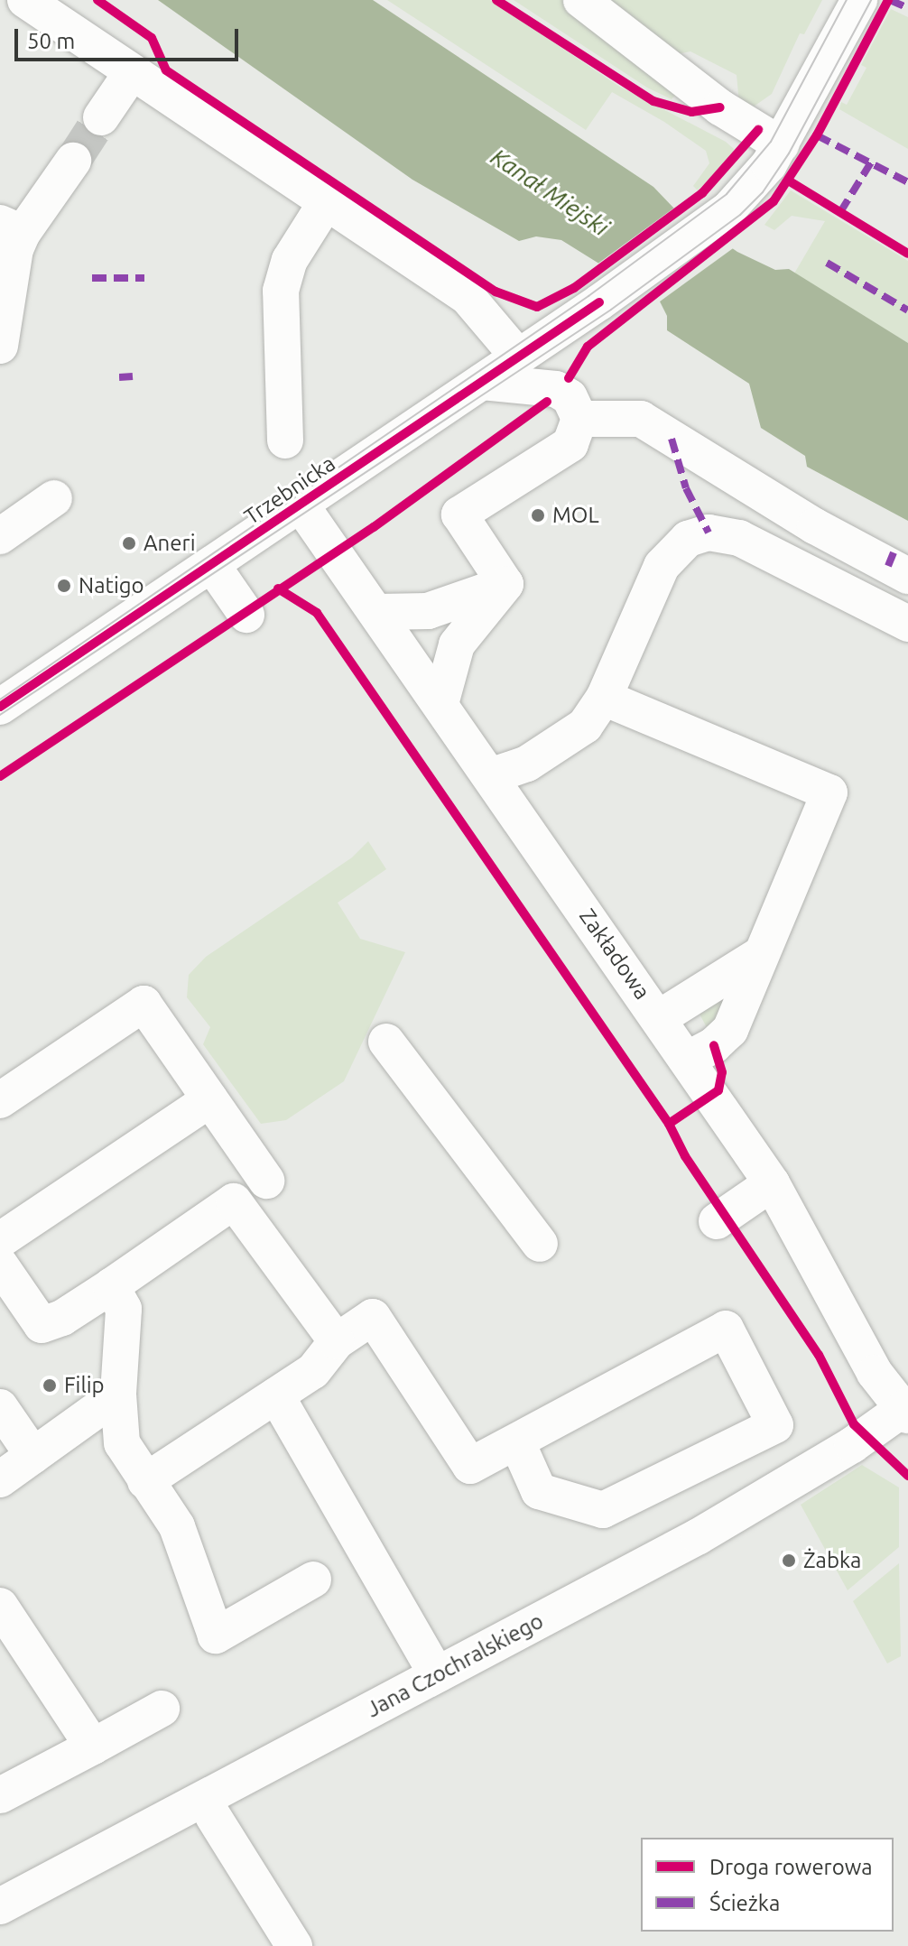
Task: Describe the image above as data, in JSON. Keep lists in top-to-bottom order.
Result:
{
  "streets": {
    "street": ["Trzebnicka", "Zakładowa", "Jana Czochralskiego"]
  },
  "crossings": [
    ["Trzebnicka", "Zakładowa"],
    ["Zakładowa", "Jana Czochralskiego"]
  ],
  "water": ["Kanał Miejski"],
  "places": [
    "MOL",
    "Aneri",
    "Natigo",
    "Filip",
    "Żabka"
  ],
  "legend": ["Droga rowerowa", "Ścieżka"],
  "scale_bar": "50 m"
}
